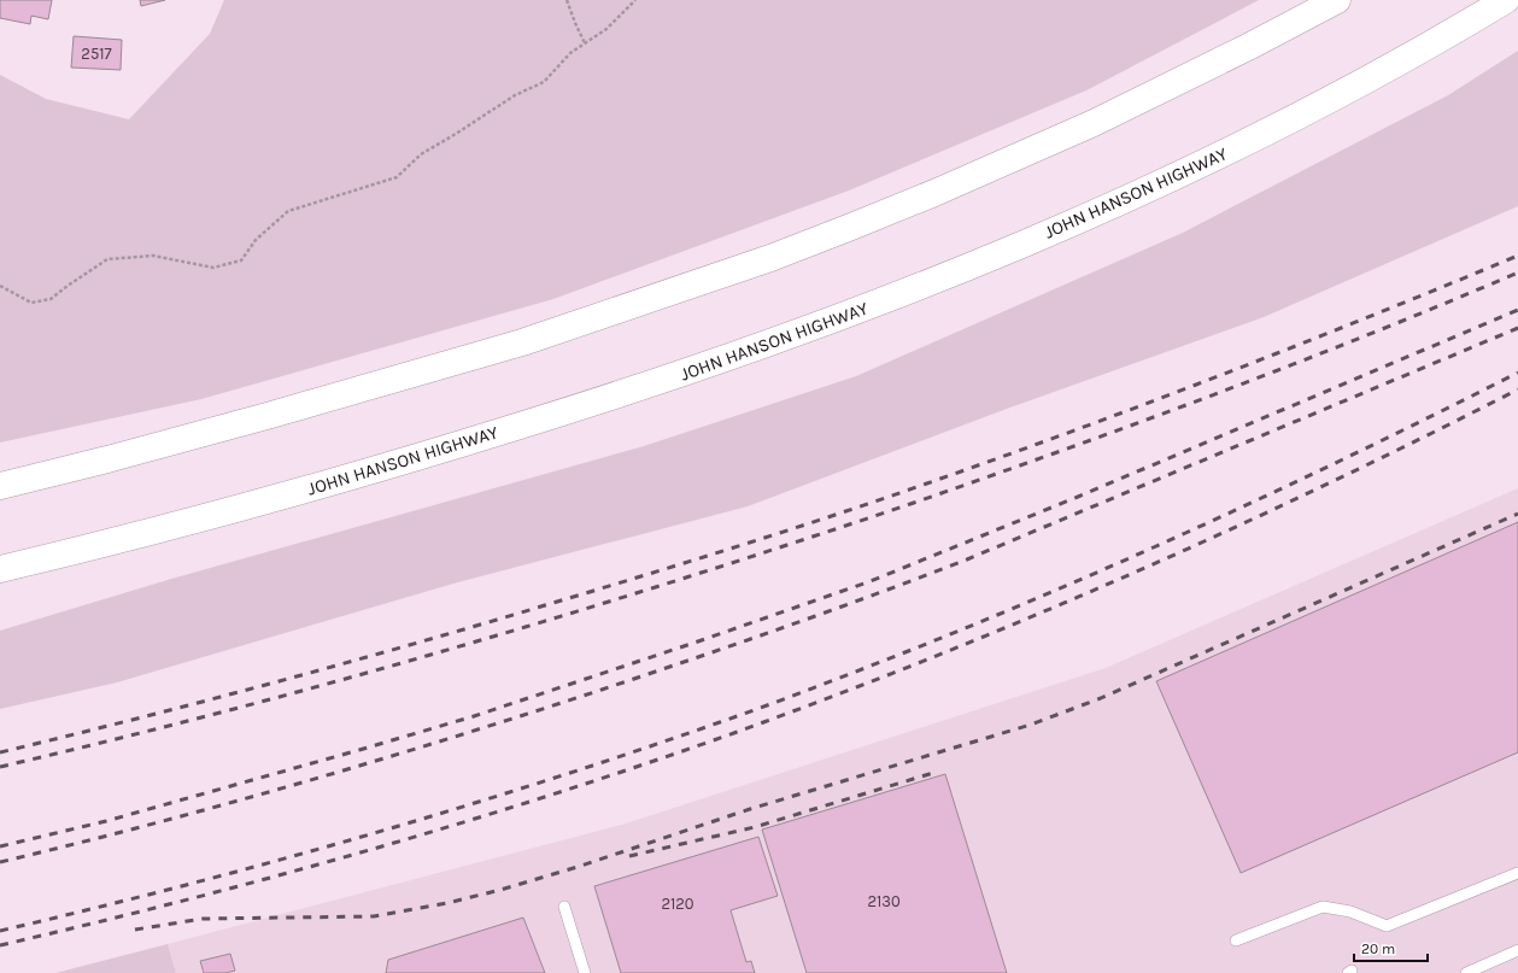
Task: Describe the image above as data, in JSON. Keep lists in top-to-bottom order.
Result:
{
  "streets": {
    "highway": ["JOHN HANSON HIGHWAY"]
  },
  "house_numbers": ["2517", "2130", "2120"],
  "scale_bar": "20 m"
}
